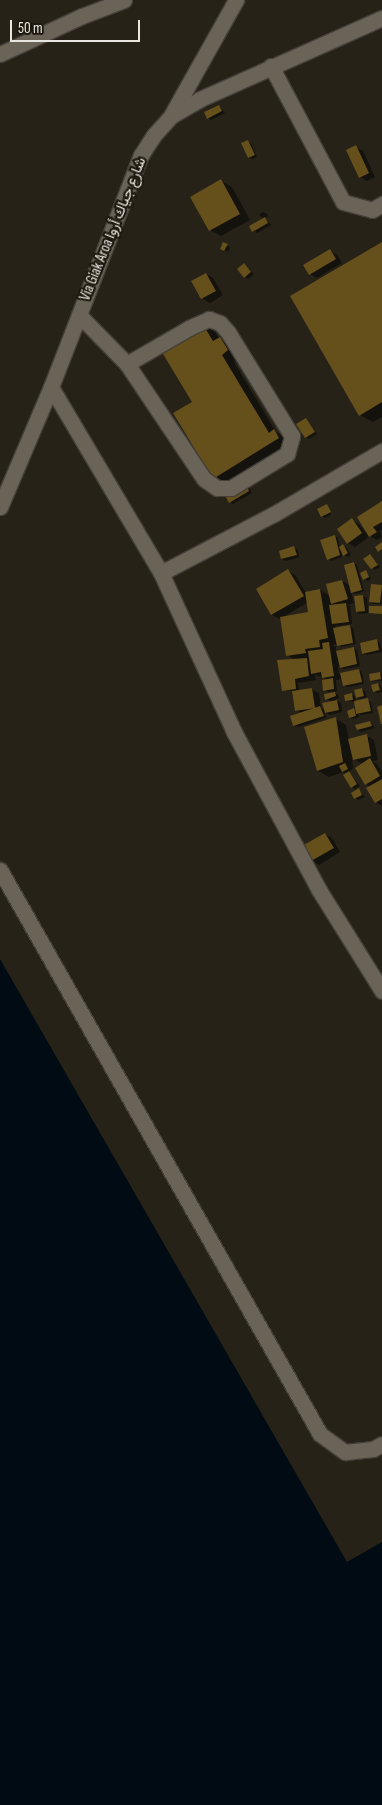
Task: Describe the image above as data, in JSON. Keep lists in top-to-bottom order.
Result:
{
  "streets": {
    "lane": ["Via Giak Aroa شارع جياك أروا"]
  },
  "scale_bar": "50 m"
}
